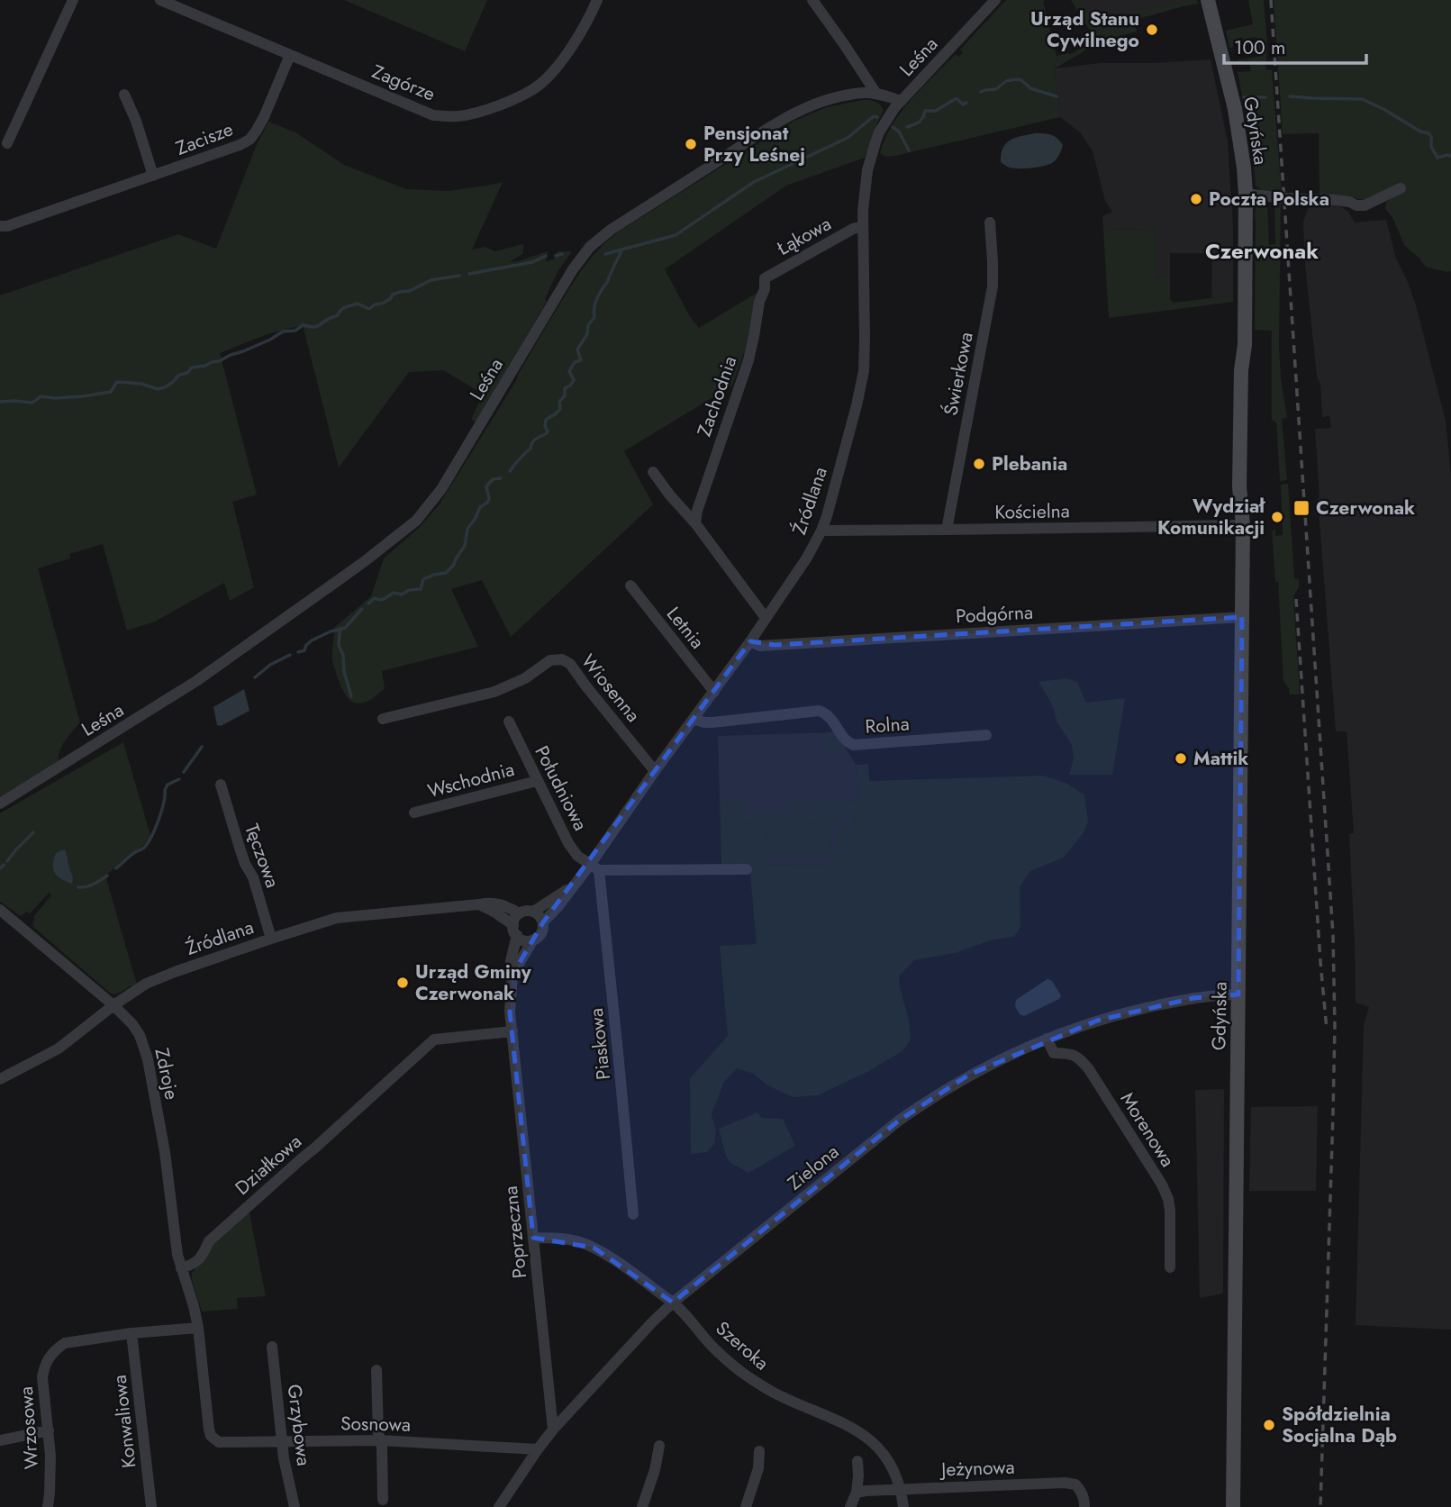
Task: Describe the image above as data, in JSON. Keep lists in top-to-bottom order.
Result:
{
  "streets": {
    "main road": ["Gdyńska"],
    "street": [
      "Leśna",
      "Zagórze",
      "Zacisze",
      "Łąkowa",
      "Świerkowa",
      "Zachodnia",
      "Źródlana",
      "Kościelna",
      "Podgórna",
      "Letnia",
      "Wiosenna",
      "Rolna",
      "Wschodnia",
      "Południowa",
      "Tęczowa",
      "Piaskowa",
      "Zdroje",
      "Morenowa",
      "Działkowa",
      "Zielona",
      "Poprzeczna",
      "Szeroka",
      "Konwaliowa",
      "Sosnowa",
      "Grzybowa",
      "Wrzosowa",
      "Jeżynowa"
    ]
  },
  "crossings": [
    ["Leśna", "Źródlana"],
    ["Zagórze", "Zacisze"],
    ["Gdyńska", "Kościelna"],
    ["Gdyńska", "Podgórna"],
    ["Gdyńska", "Zielona"],
    ["Łąkowa", "Zachodnia"],
    ["Łąkowa", "Źródlana"],
    ["Świerkowa", "Kościelna"],
    ["Źródlana", "Kościelna"],
    ["Źródlana", "Podgórna"],
    ["Źródlana", "Letnia"],
    ["Źródlana", "Wiosenna"],
    ["Źródlana", "Rolna"],
    ["Źródlana", "Południowa"],
    ["Źródlana", "Tęczowa"],
    ["Źródlana", "Piaskowa"],
    ["Źródlana", "Zdroje"],
    ["Wschodnia", "Południowa"],
    ["Południowa", "Piaskowa"],
    ["Zdroje", "Działkowa"],
    ["Morenowa", "Zielona"],
    ["Działkowa", "Poprzeczna"],
    ["Zielona", "Poprzeczna"],
    ["Zielona", "Szeroka"],
    ["Zielona", "Sosnowa"],
    ["Poprzeczna", "Szeroka"],
    ["Szeroka", "Jeżynowa"],
    ["Konwaliowa", "Wrzosowa"],
    ["Sosnowa", "Grzybowa"]
  ],
  "districts": ["Czerwonak"],
  "places": {
    "other": [
      "Urząd Stanu Cywilnego",
      "Pensjonat Przy Leśnej",
      "Poczta Polska",
      "Plebania",
      "Wydział Komunikacji",
      "Mattik",
      "Urząd Gminy Czerwonak",
      "Spółdzielnia Socjalna Dąb"
    ],
    "transit": ["Czerwonak"]
  },
  "scale_bar": "100 m"
}
